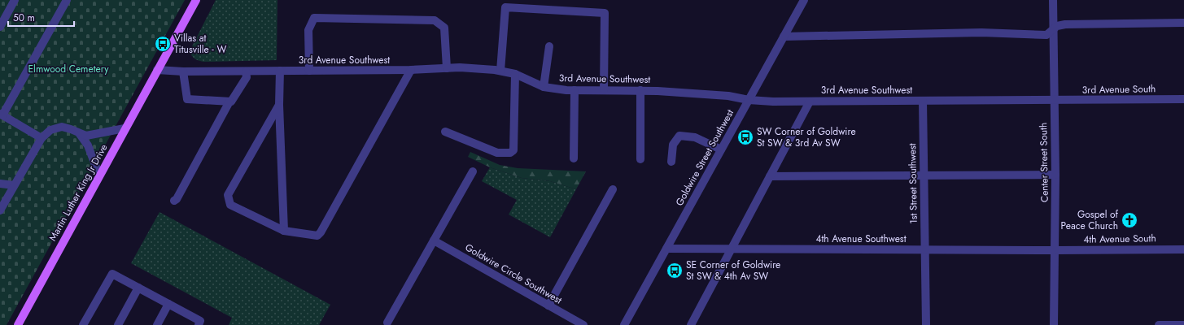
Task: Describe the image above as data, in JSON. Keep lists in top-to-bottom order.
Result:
{
  "streets": {
    "main road": ["Martin Luther King Jr Drive"],
    "street": [
      "3rd Avenue Southwest",
      "3rd Avenue South",
      "Goldwire Street Southwest",
      "Center Street South",
      "1st Street Southwest",
      "4th Avenue Southwest",
      "4th Avenue South",
      "Goldwire Circle Southwest"
    ]
  },
  "crossings": [
    ["3rd Avenue Southwest", "3rd Avenue South"],
    ["3rd Avenue Southwest", "Goldwire Street Southwest"],
    ["3rd Avenue Southwest", "Center Street South"],
    ["3rd Avenue Southwest", "1st Street Southwest"],
    ["3rd Avenue Southwest", "Martin Luther King Jr Drive"],
    ["3rd Avenue South", "Center Street South"],
    ["Goldwire Street Southwest", "4th Avenue Southwest"],
    ["Center Street South", "4th Avenue Southwest"],
    ["Center Street South", "4th Avenue South"],
    ["1st Street Southwest", "4th Avenue Southwest"],
    ["4th Avenue Southwest", "4th Avenue South"]
  ],
  "parks": ["Elmwood Cemetery"],
  "places": {
    "bus stop": ["Villas at Titusville - W", "SW Corner of Goldwire St SW & 3rd Av SW", "SE Corner of Goldwire St SW & 4th Av SW"],
    "church": ["Gospel of Peace Church"]
  },
  "scale_bar": "50 m"
}
